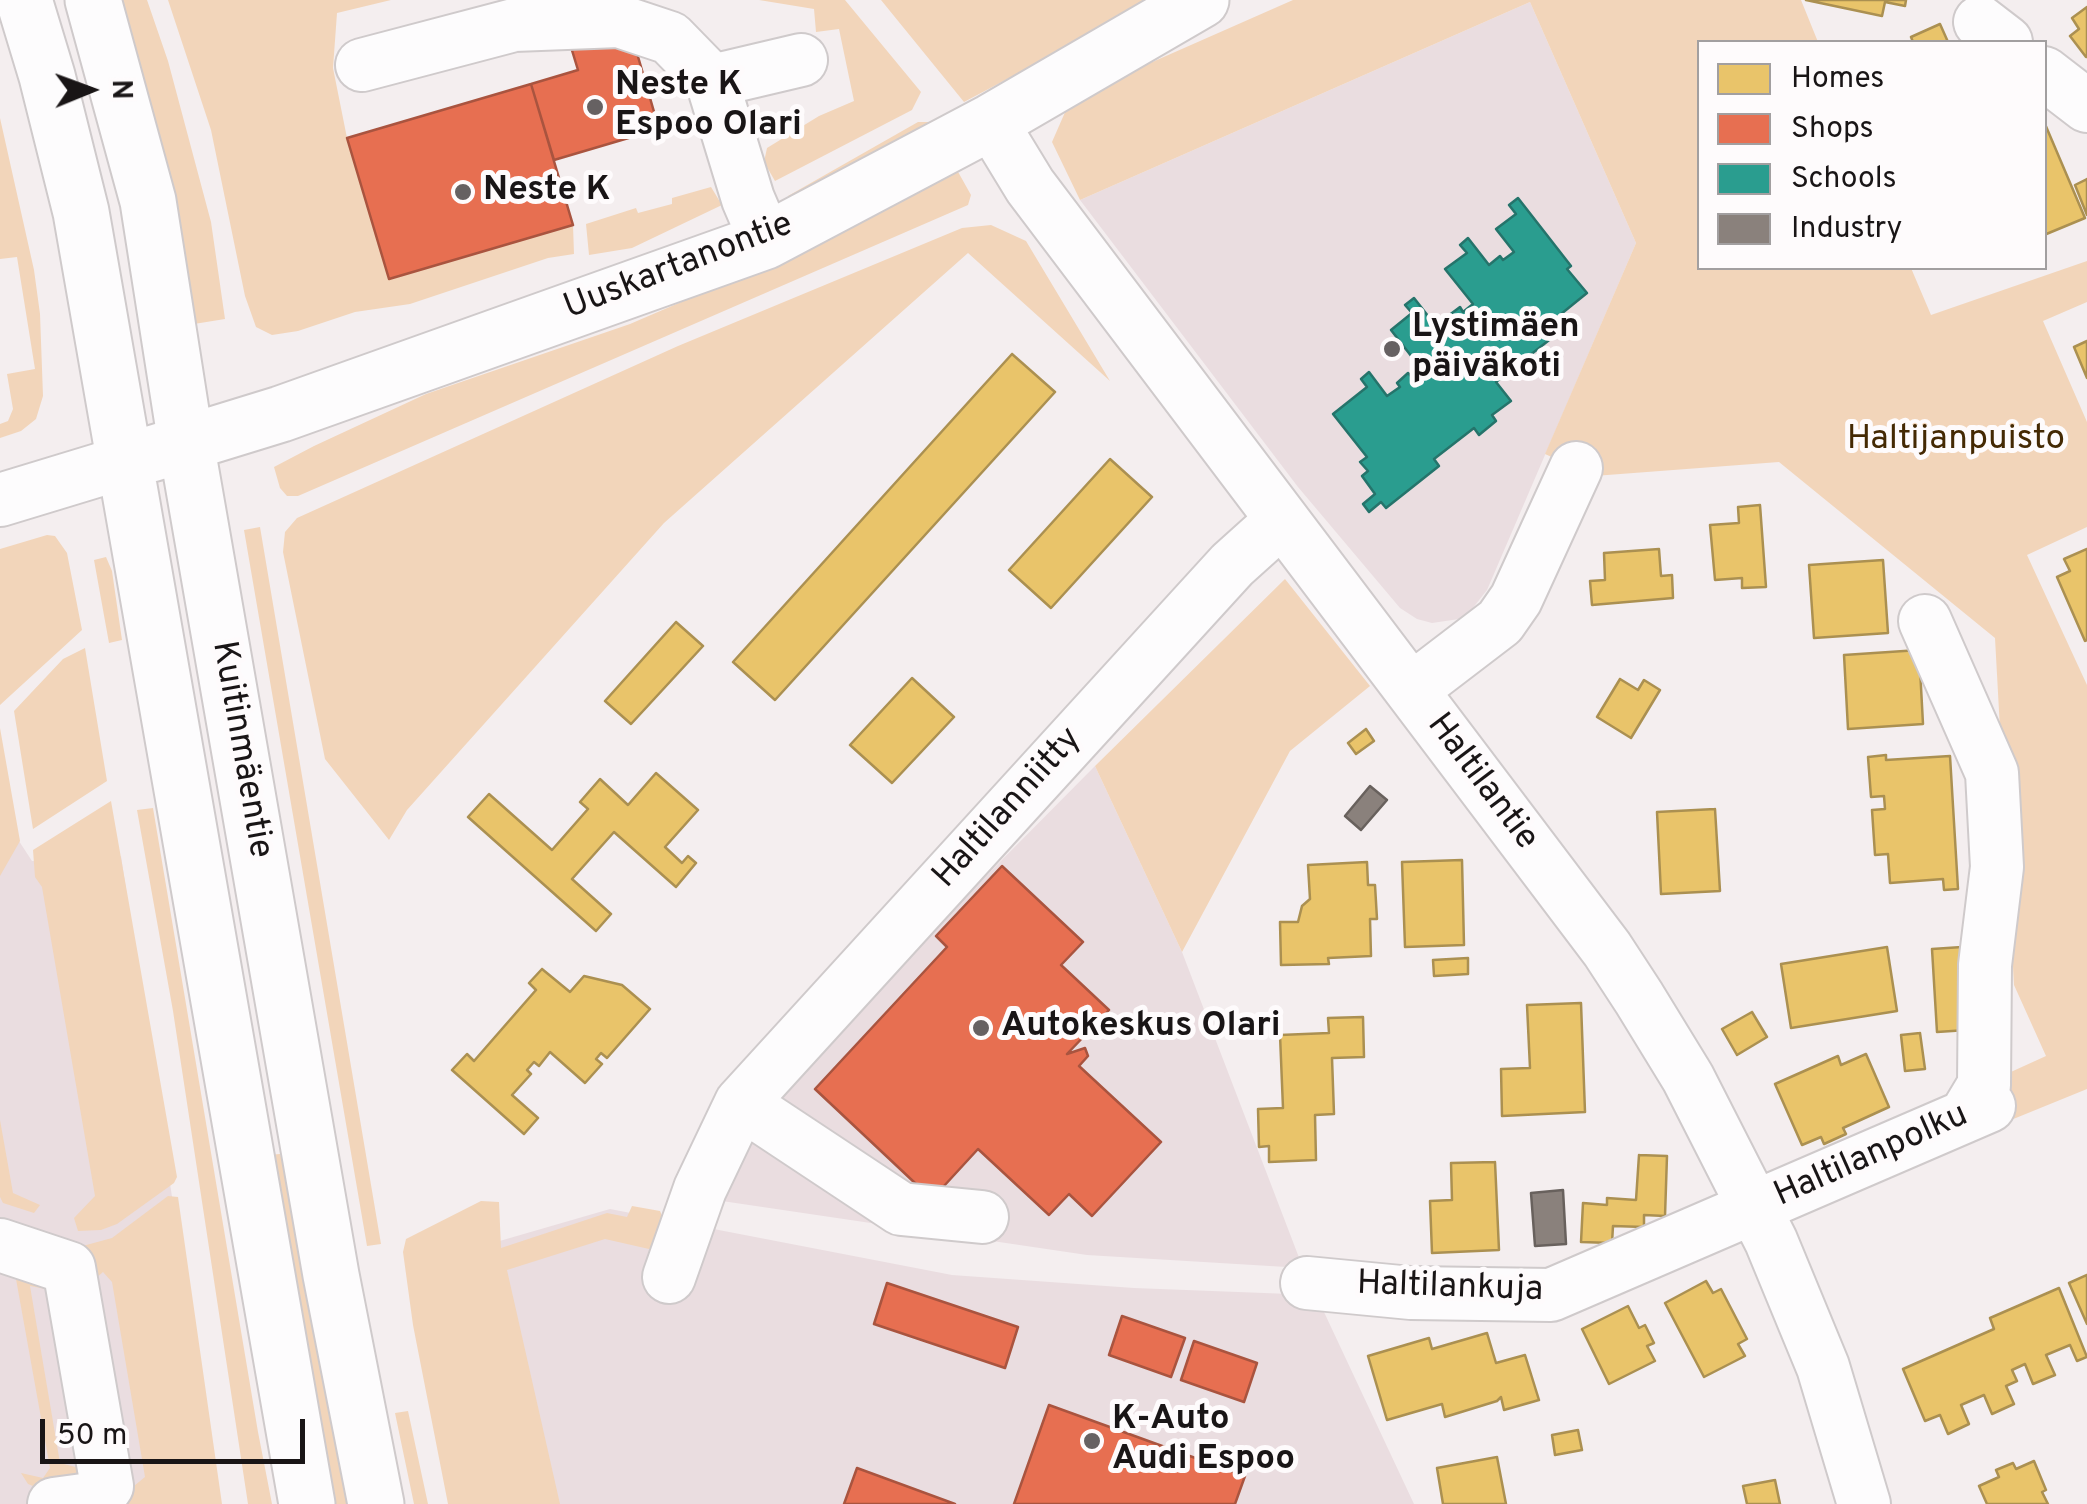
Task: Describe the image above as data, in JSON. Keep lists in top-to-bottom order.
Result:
{
  "streets": {
    "main road": ["Uuskartanontie", "Kuitinmäentie"],
    "street": [
      "Haltilantie",
      "Haltilanniitty",
      "Haltilanpolku",
      "Haltilankuja"
    ]
  },
  "crossings": [
    ["Uuskartanontie", "Kuitinmäentie"],
    ["Uuskartanontie", "Haltilantie"],
    ["Haltilantie", "Haltilanniitty"],
    ["Haltilantie", "Haltilanpolku"],
    ["Haltilantie", "Haltilankuja"],
    ["Haltilanpolku", "Haltilankuja"]
  ],
  "parks": ["Haltijanpuisto"],
  "places": [
    "Neste K Espoo Olari",
    "Neste K",
    "Lystimäen päiväkoti",
    "Autokeskus Olari",
    "K-Auto Audi Espoo"
  ],
  "legend": [
    "Homes",
    "Shops",
    "Schools",
    "Industry"
  ],
  "scale_bar": "50 m",
  "north": "right"
}
